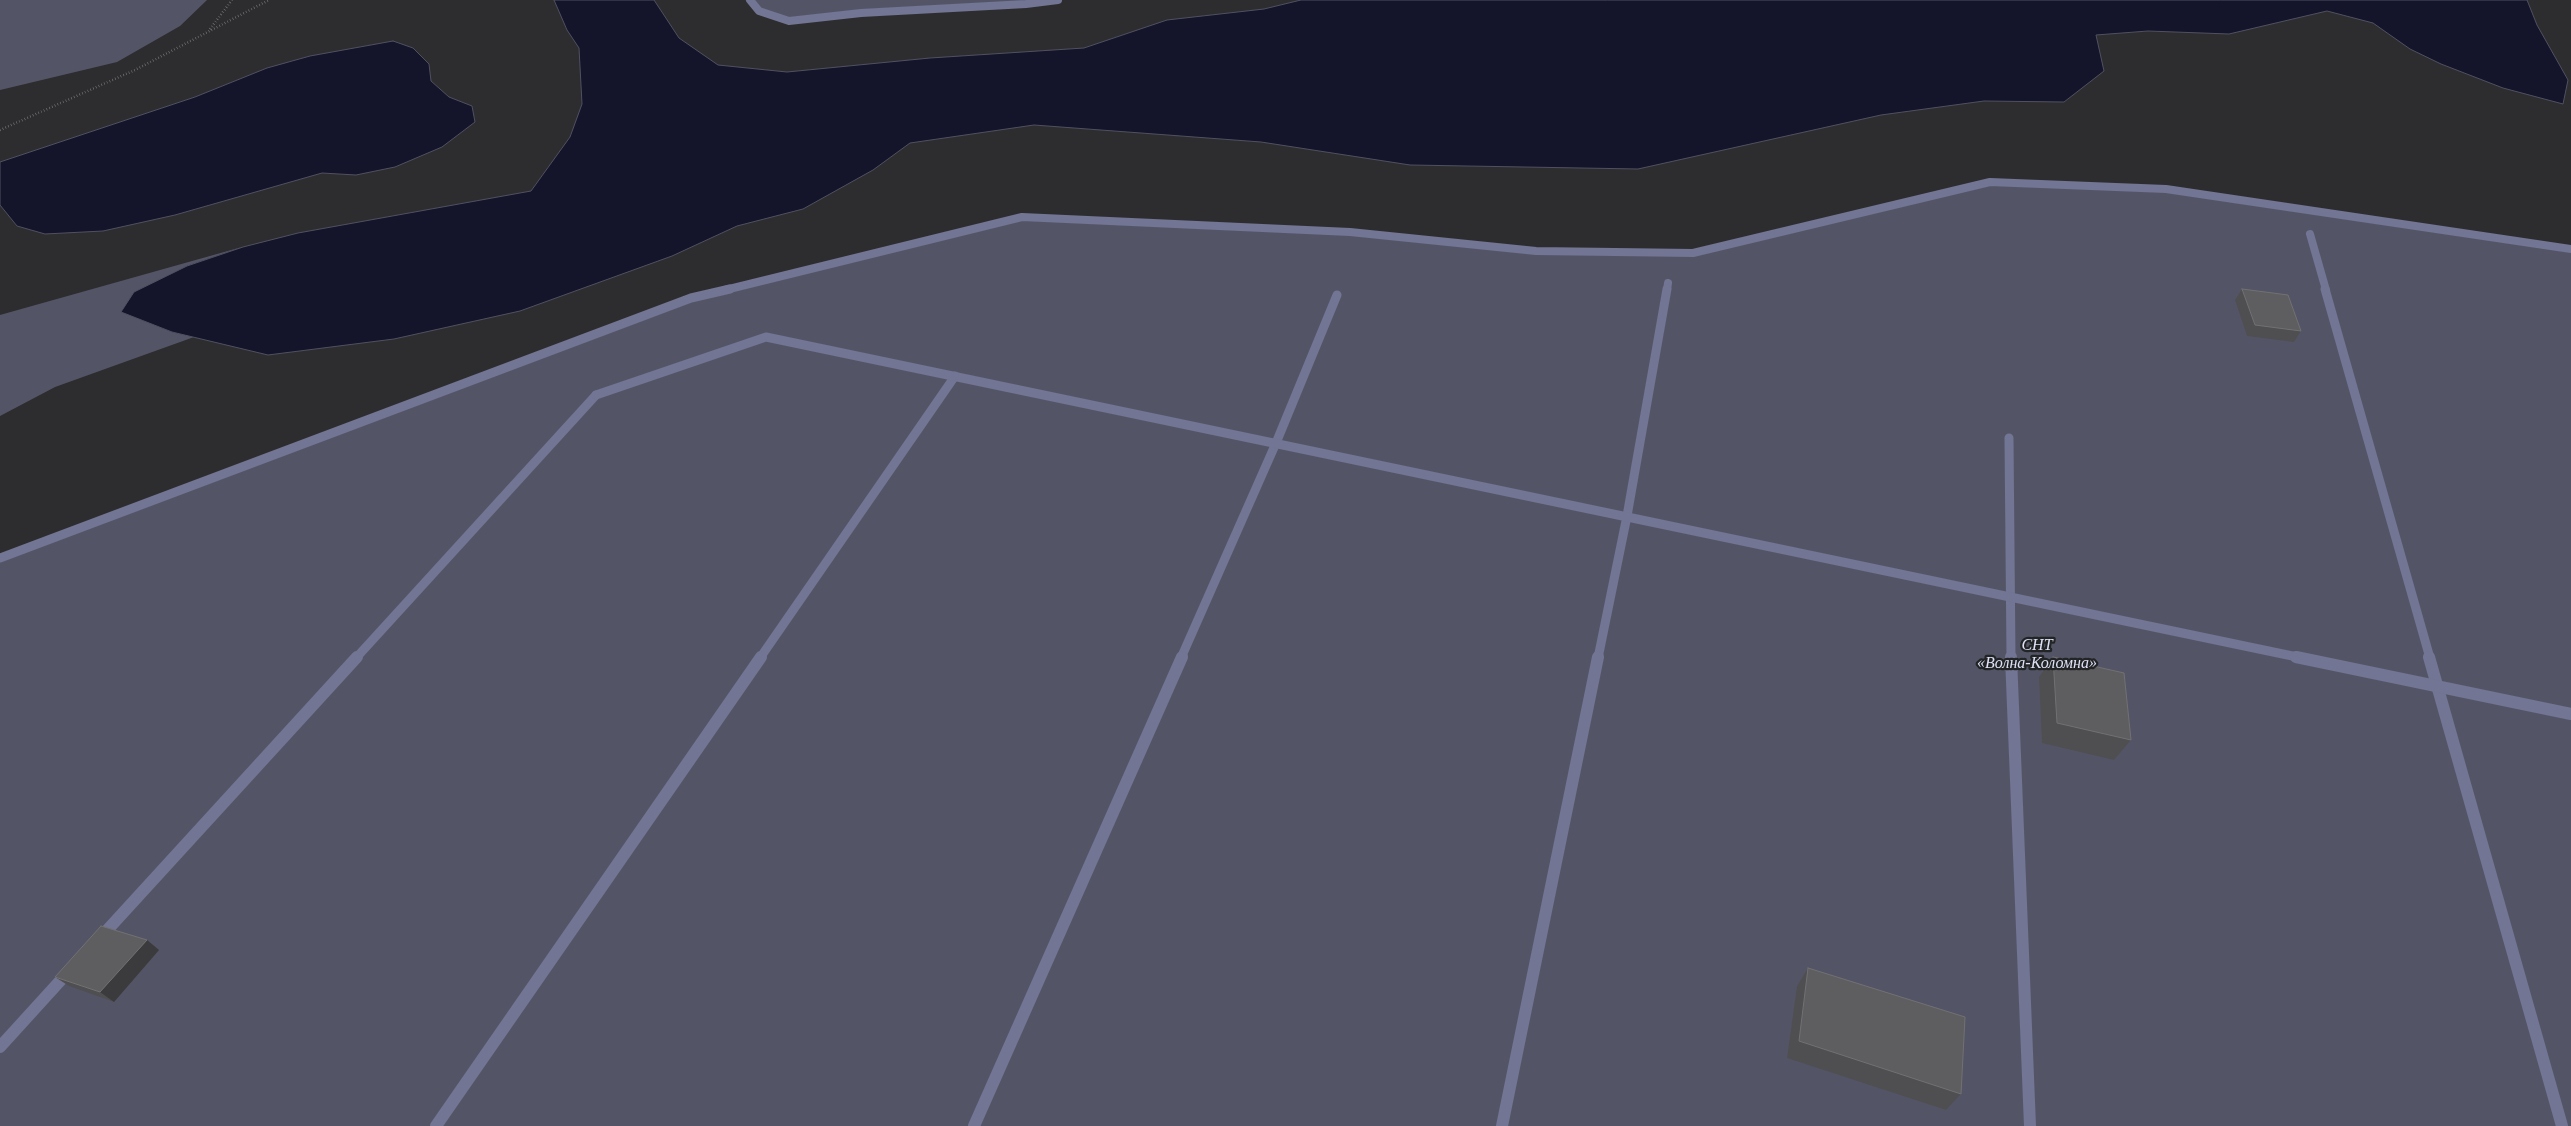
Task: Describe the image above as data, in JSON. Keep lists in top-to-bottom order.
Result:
{
  "parks": ["СНТ «Волна-Коломна»"]
}
